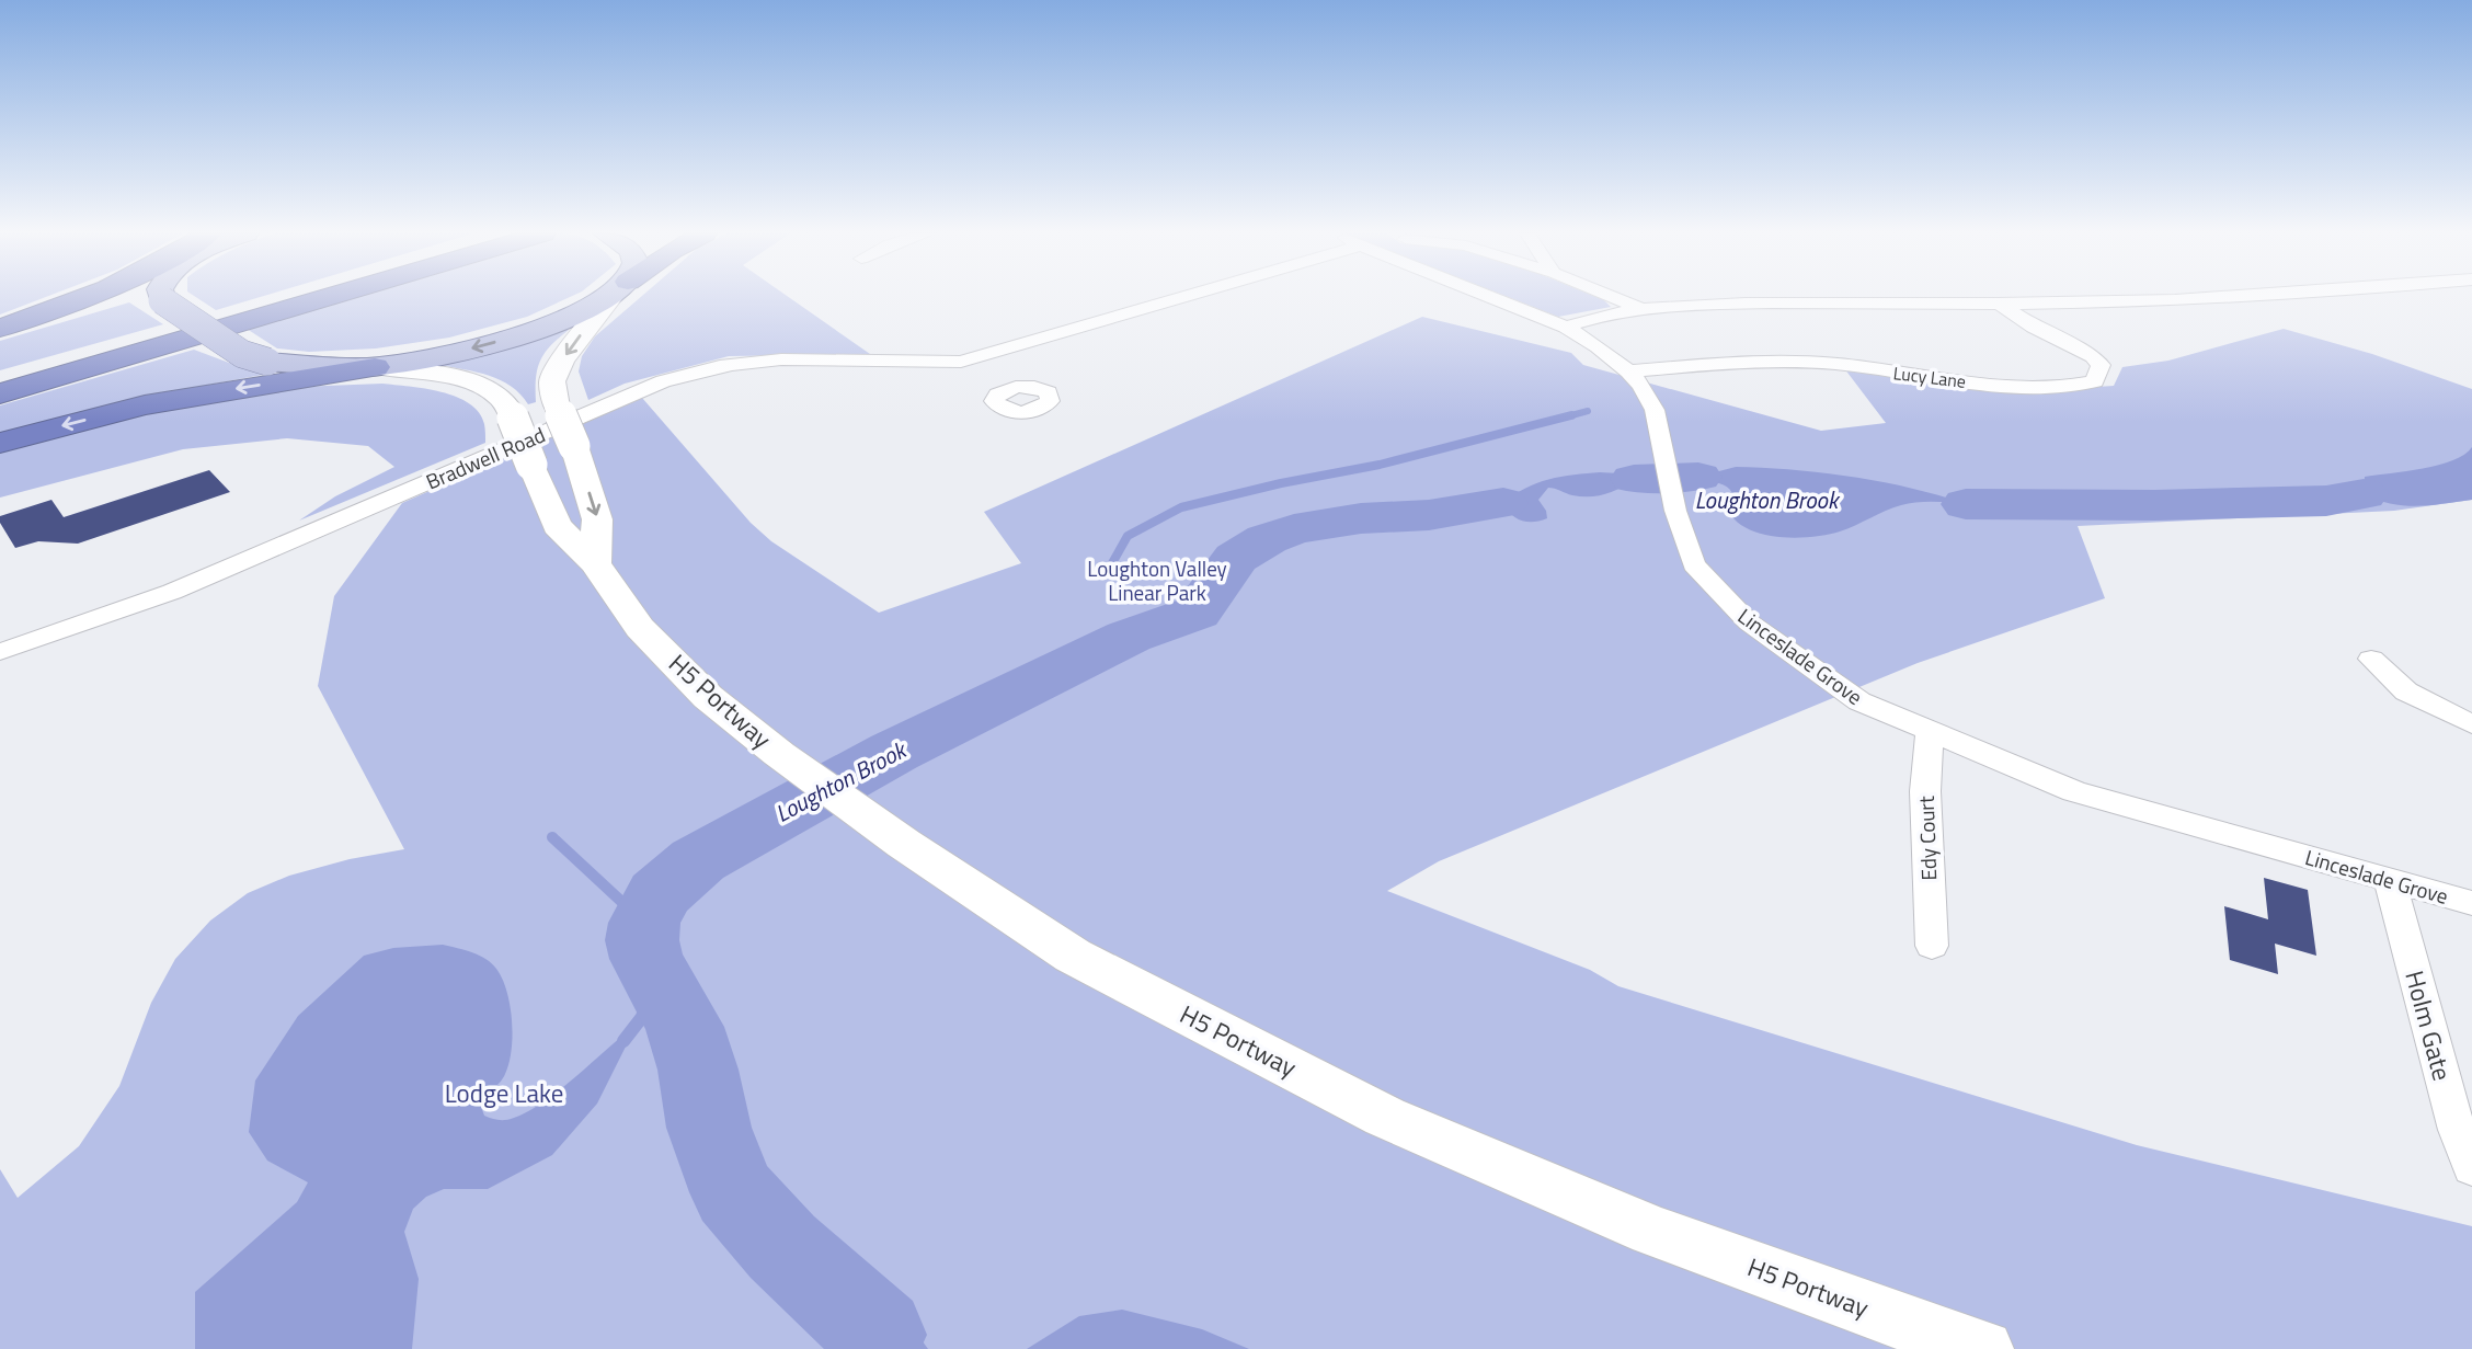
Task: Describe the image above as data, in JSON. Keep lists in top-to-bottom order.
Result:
{
  "streets": {
    "street": [
      "Lucy Lane",
      "Bradwell Road",
      "Linceslade Grove",
      "H5 Portway",
      "Edy Court",
      "Holm Gate"
    ]
  },
  "crossings": [
    ["Lucy Lane", "Linceslade Grove"],
    ["Linceslade Grove", "Edy Court"],
    ["Linceslade Grove", "Holm Gate"]
  ],
  "water": ["Loughton Brook"],
  "parks": ["Loughton Valley Linear Park", "Lodge Lake"]
}
